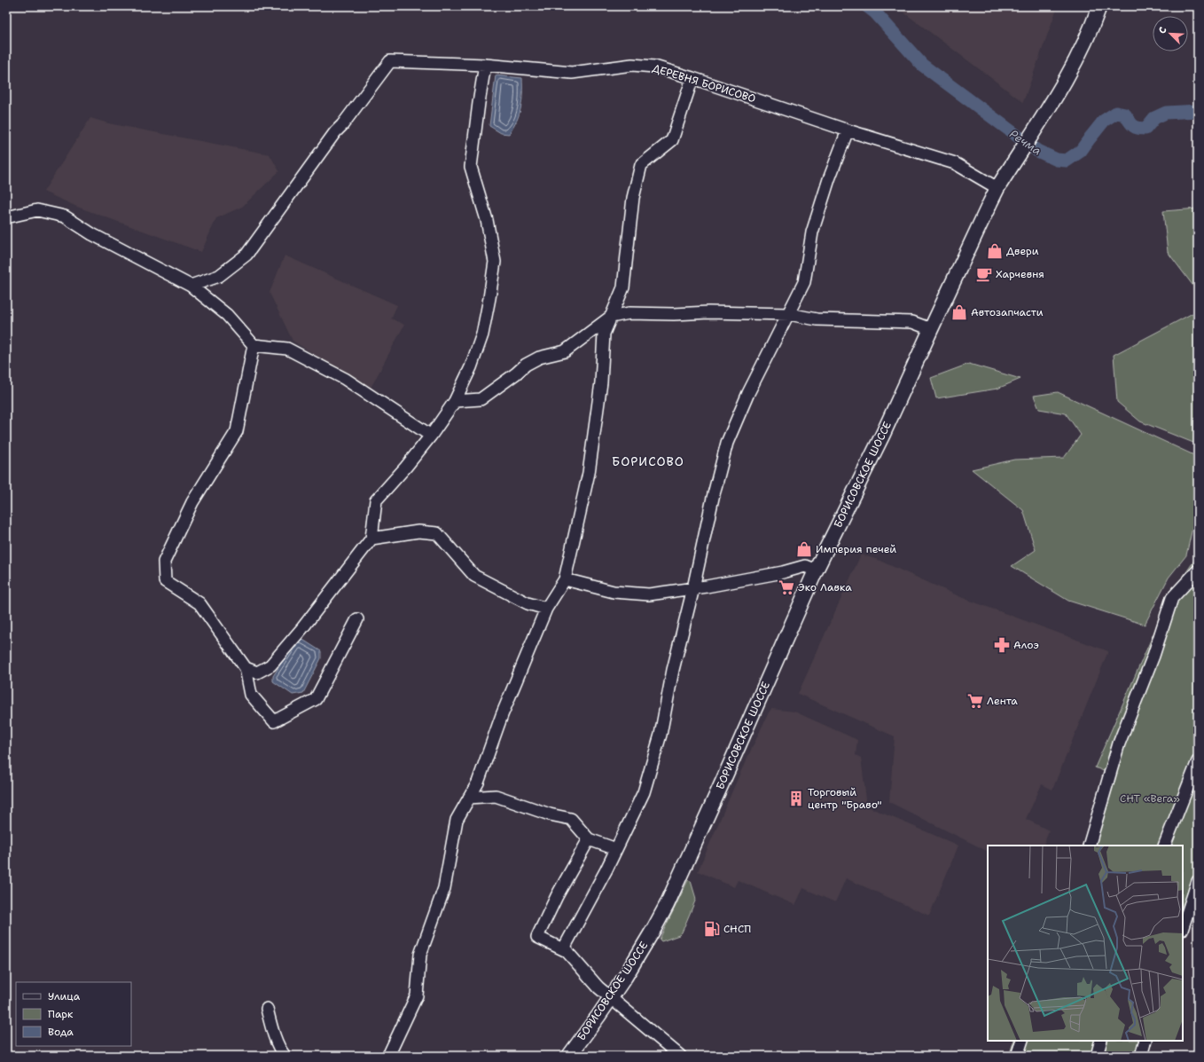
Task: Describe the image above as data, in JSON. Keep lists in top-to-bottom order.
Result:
{
  "streets": {
    "main road": ["БОРИСОВСКОЕ ШОССЕ"],
    "street": ["ДЕРЕВНЯ БОРИСОВО"]
  },
  "crossings": [
    ["ДЕРЕВНЯ БОРИСОВО", "БОРИСОВСКОЕ ШОССЕ"]
  ],
  "districts": ["БОРИСОВО"],
  "water": ["Речма"],
  "parks": ["СНТ «Вега»"],
  "places": {
    "shop": ["Двери", "Автозапчасти", "Империя печей"],
    "cafe": ["Харчевня"],
    "supermarket": ["Эко Лавка", "Лента"],
    "pharmacy": ["Алоэ"],
    "building": ["Торговый центр \"Браво\""],
    "fuel station": ["СНСП"]
  },
  "legend": ["Улица", "Парк", "Вода"],
  "north": "top left"
}
